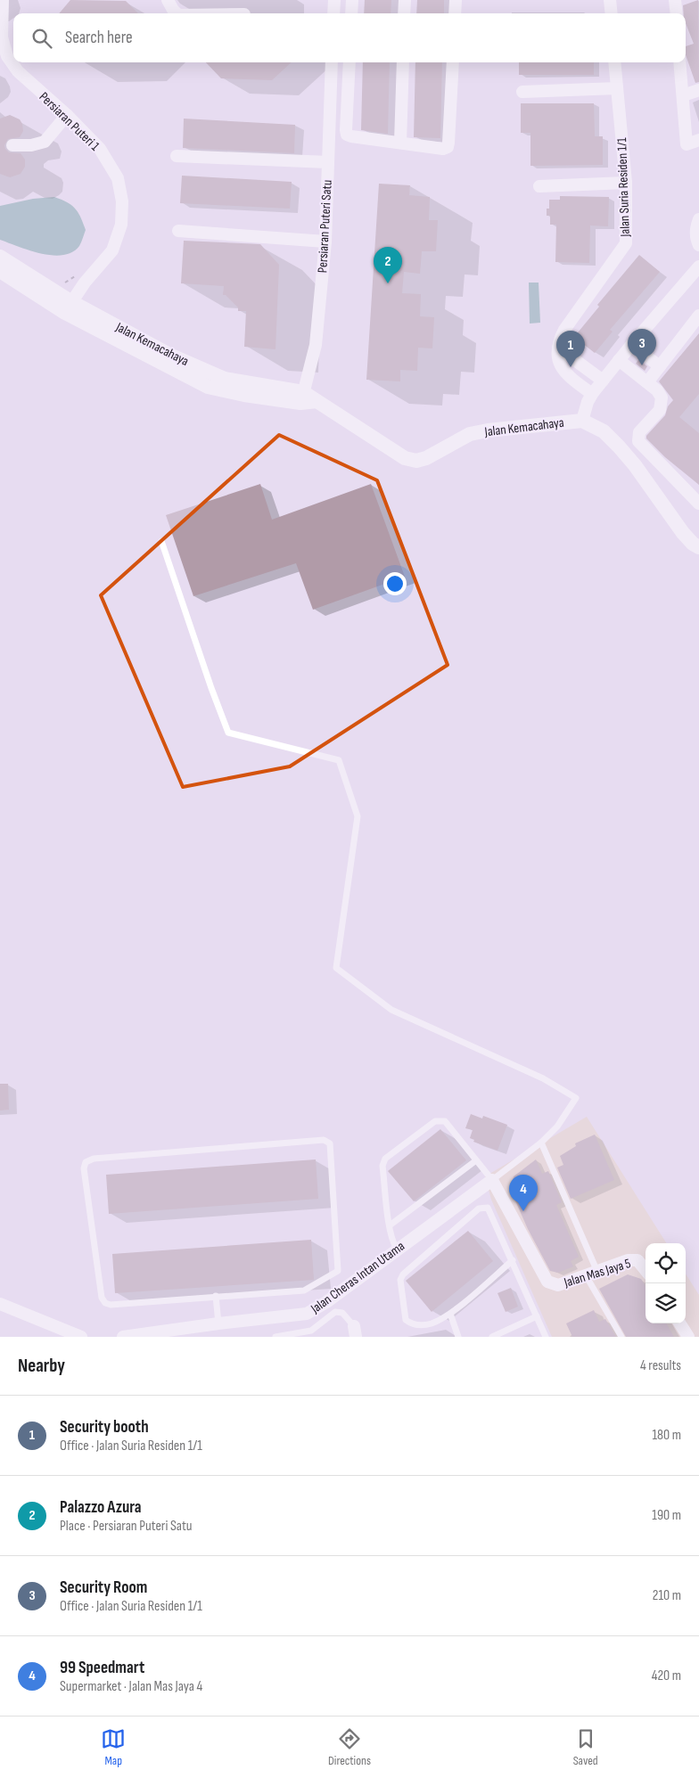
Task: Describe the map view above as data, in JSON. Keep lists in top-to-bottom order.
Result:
{
  "streets": {
    "street": [
      "Persiaran Puteri 1",
      "Jalan Suria Residen 1/1",
      "Persiaran Puteri Satu",
      "Jalan Kemacahaya",
      "Jalan Mas Jaya 5",
      "Jalan Cheras Intan Utama"
    ]
  },
  "crossings": [
    ["Persiaran Puteri 1", "Jalan Kemacahaya"],
    ["Persiaran Puteri Satu", "Jalan Kemacahaya"],
    ["Jalan Mas Jaya 5", "Jalan Cheras Intan Utama"]
  ],
  "page": {
    "search": "Search here",
    "pins": [
      "2",
      "3",
      "1",
      "4"
    ],
    "heading": ["Nearby", "4 results"],
    "list": [
      {
        "mark": "1",
        "name": "Security booth",
        "note": "Office · Jalan Suria Residen 1/1",
        "value": "180 m"
      },
      {
        "mark": "2",
        "name": "Palazzo Azura",
        "note": "Place · Persiaran Puteri Satu",
        "value": "190 m"
      },
      {
        "mark": "3",
        "name": "Security Room",
        "note": "Office · Jalan Suria Residen 1/1",
        "value": "210 m"
      },
      {
        "mark": "4",
        "name": "99 Speedmart",
        "note": "Supermarket · Jalan Mas Jaya 4",
        "value": "420 m"
      }
    ],
    "nav": ["Map", "Directions", "Saved"]
  }
}
